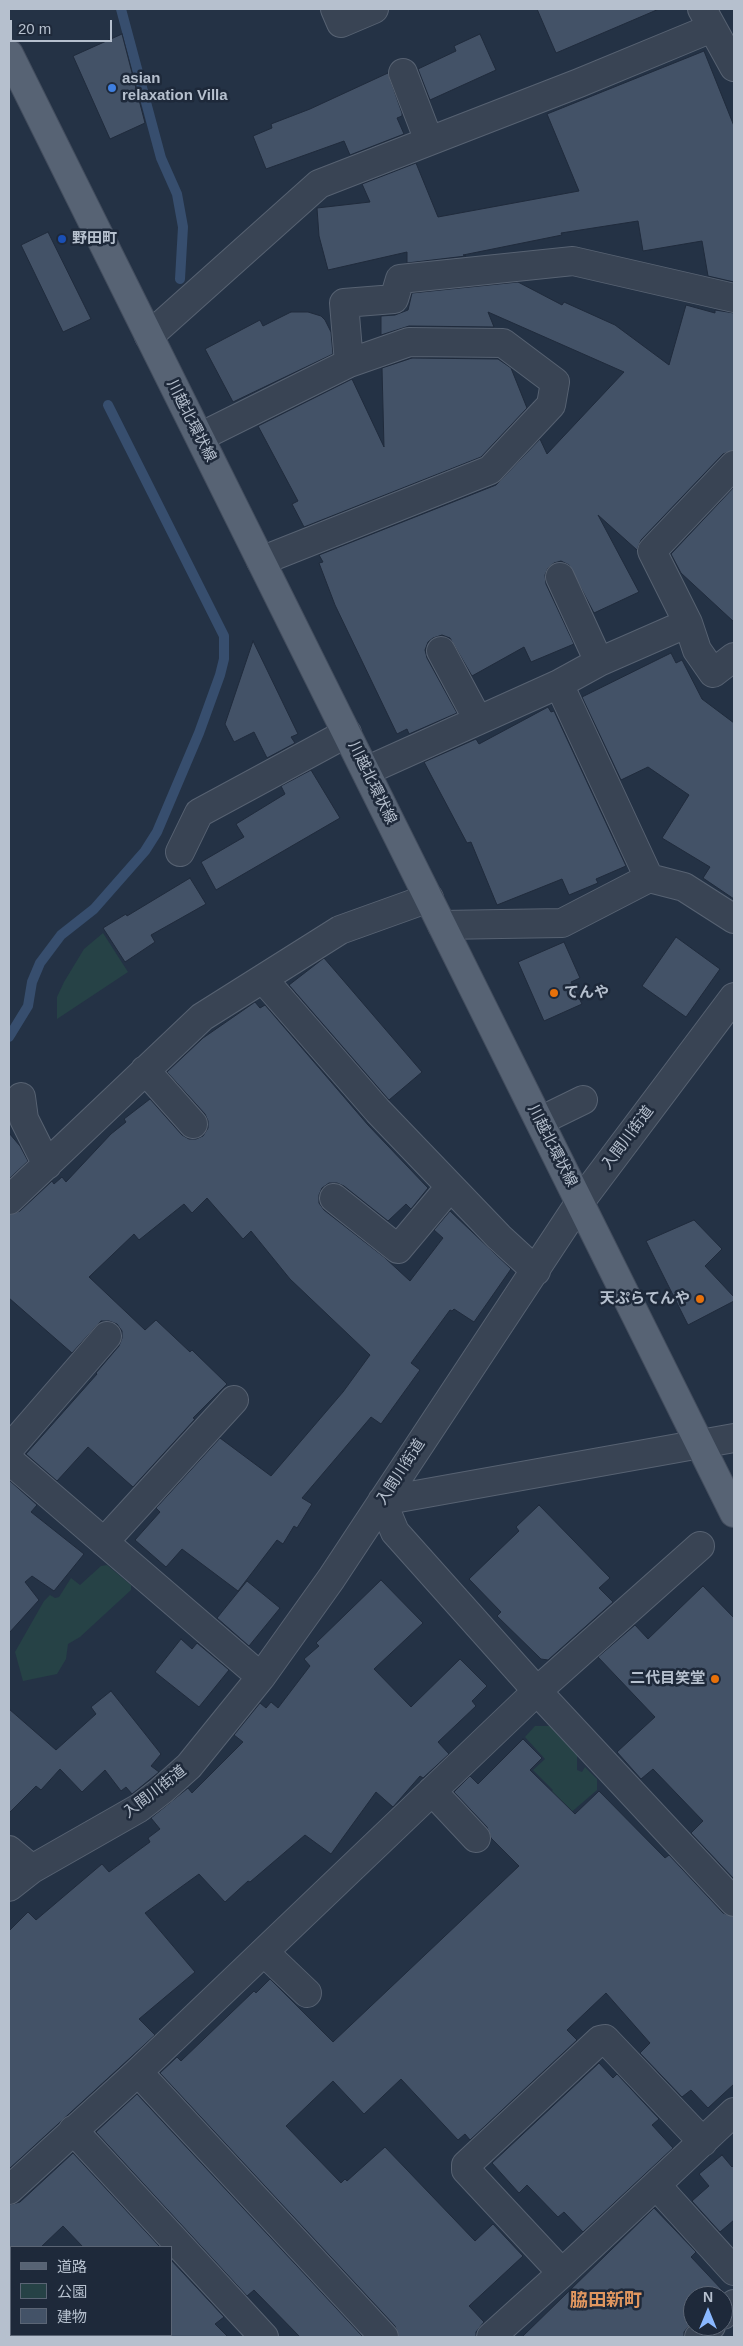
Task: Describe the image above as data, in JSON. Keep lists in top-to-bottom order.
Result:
{
  "streets": {
    "main road": ["川越北環状線"],
    "street": ["入間川街道"]
  },
  "crossings": [
    ["川越北環状線", "入間川街道"]
  ],
  "districts": ["脇田新町"],
  "places": [
    "asian relaxation Villa",
    "野田町",
    "てんや",
    "天ぷらてんや",
    "二代目笑堂"
  ],
  "legend": ["道路", "公園", "建物"],
  "scale_bar": "20 m",
  "north": "top"
}
